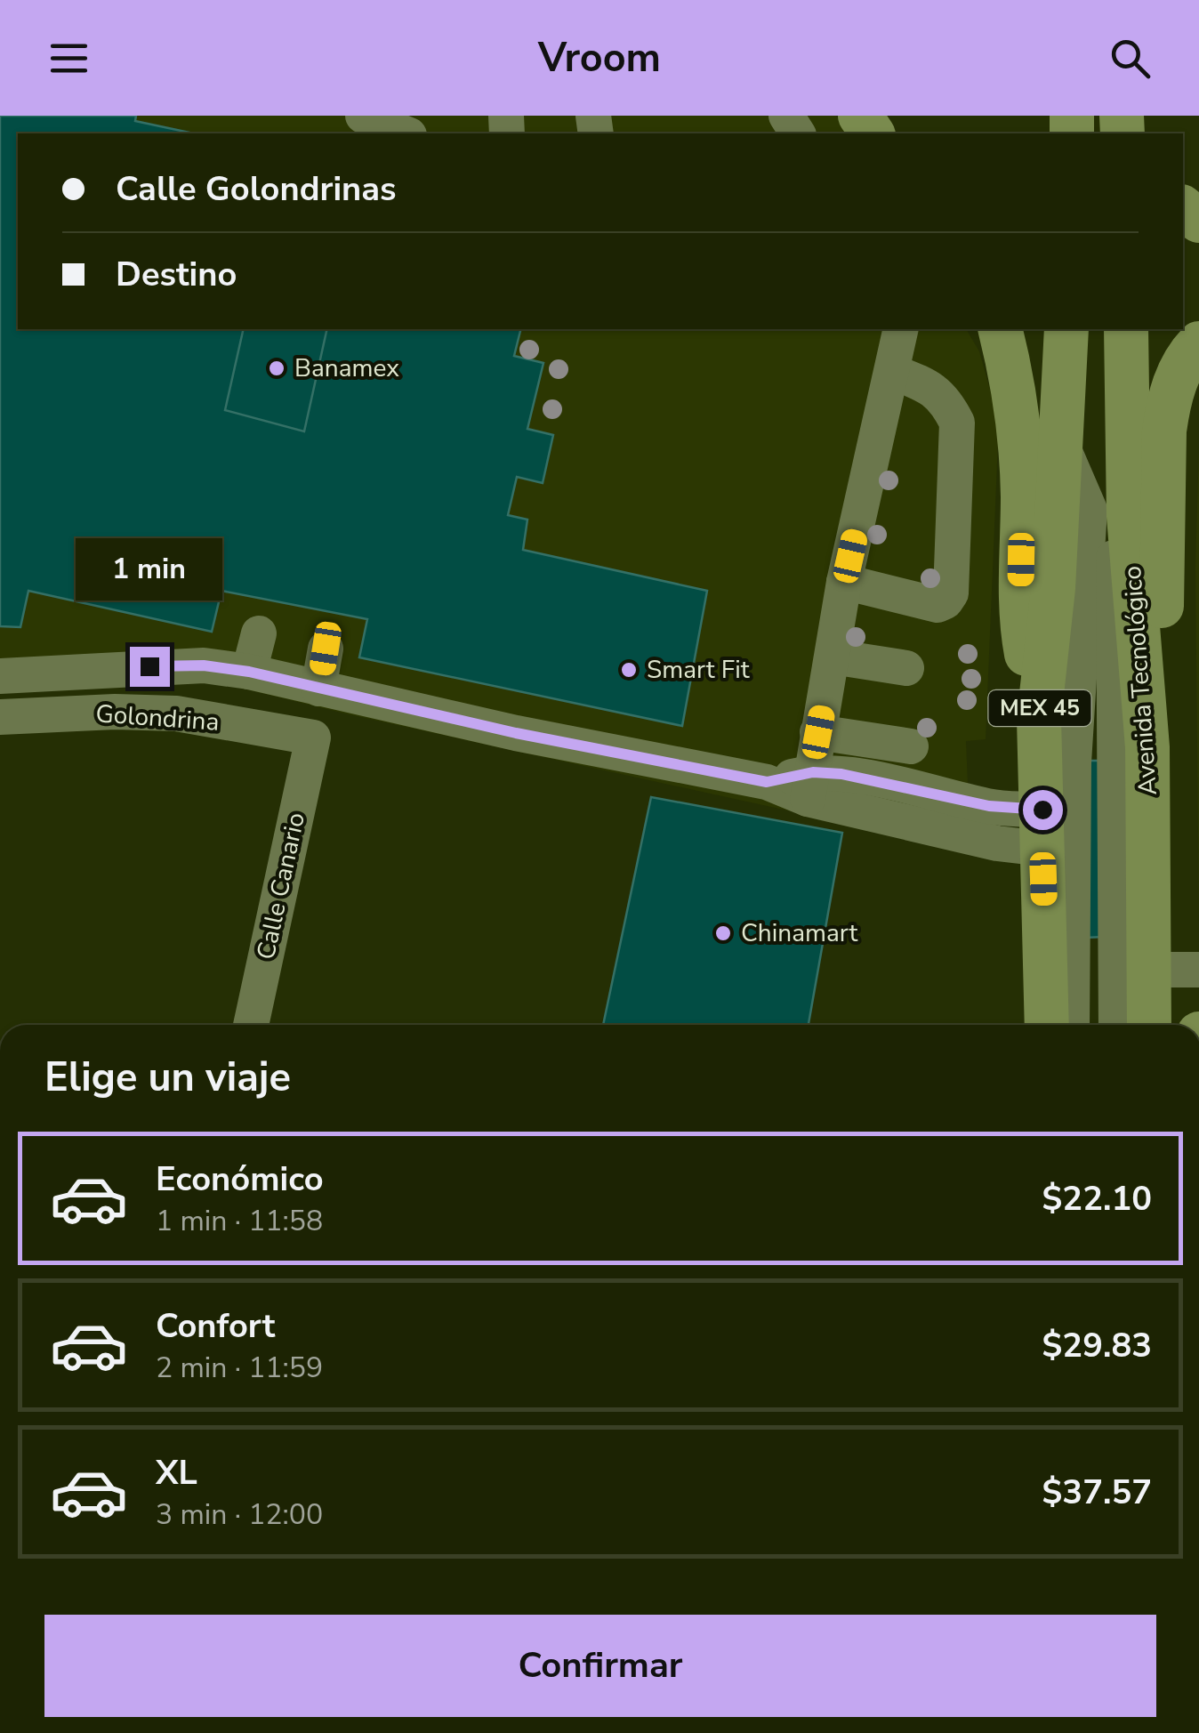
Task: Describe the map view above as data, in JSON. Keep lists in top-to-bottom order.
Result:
{
  "streets": {
    "main road": ["Avenida Tecnológico", "MEX 45"],
    "street": ["Golondrina", "Calle Canario"]
  },
  "crossings": [
    ["Golondrina", "Calle Canario"]
  ],
  "places": ["Banamex", "Smart Fit", "Chinamart"],
  "page": {
    "header": "Vroom",
    "banner": ["Calle Golondrinas", "Destino"],
    "bubble": "1 min",
    "heading": "Elige un viaje",
    "list": [
      {
        "name": "Económico",
        "note": "1 min · 11:58",
        "value": "$22.10"
      },
      {
        "name": "Confort",
        "note": "2 min · 11:59",
        "value": "$29.83"
      },
      {
        "name": "XL",
        "note": "3 min · 12:00",
        "value": "$37.57"
      }
    ],
    "buttons": "Confirmar"
  }
}
